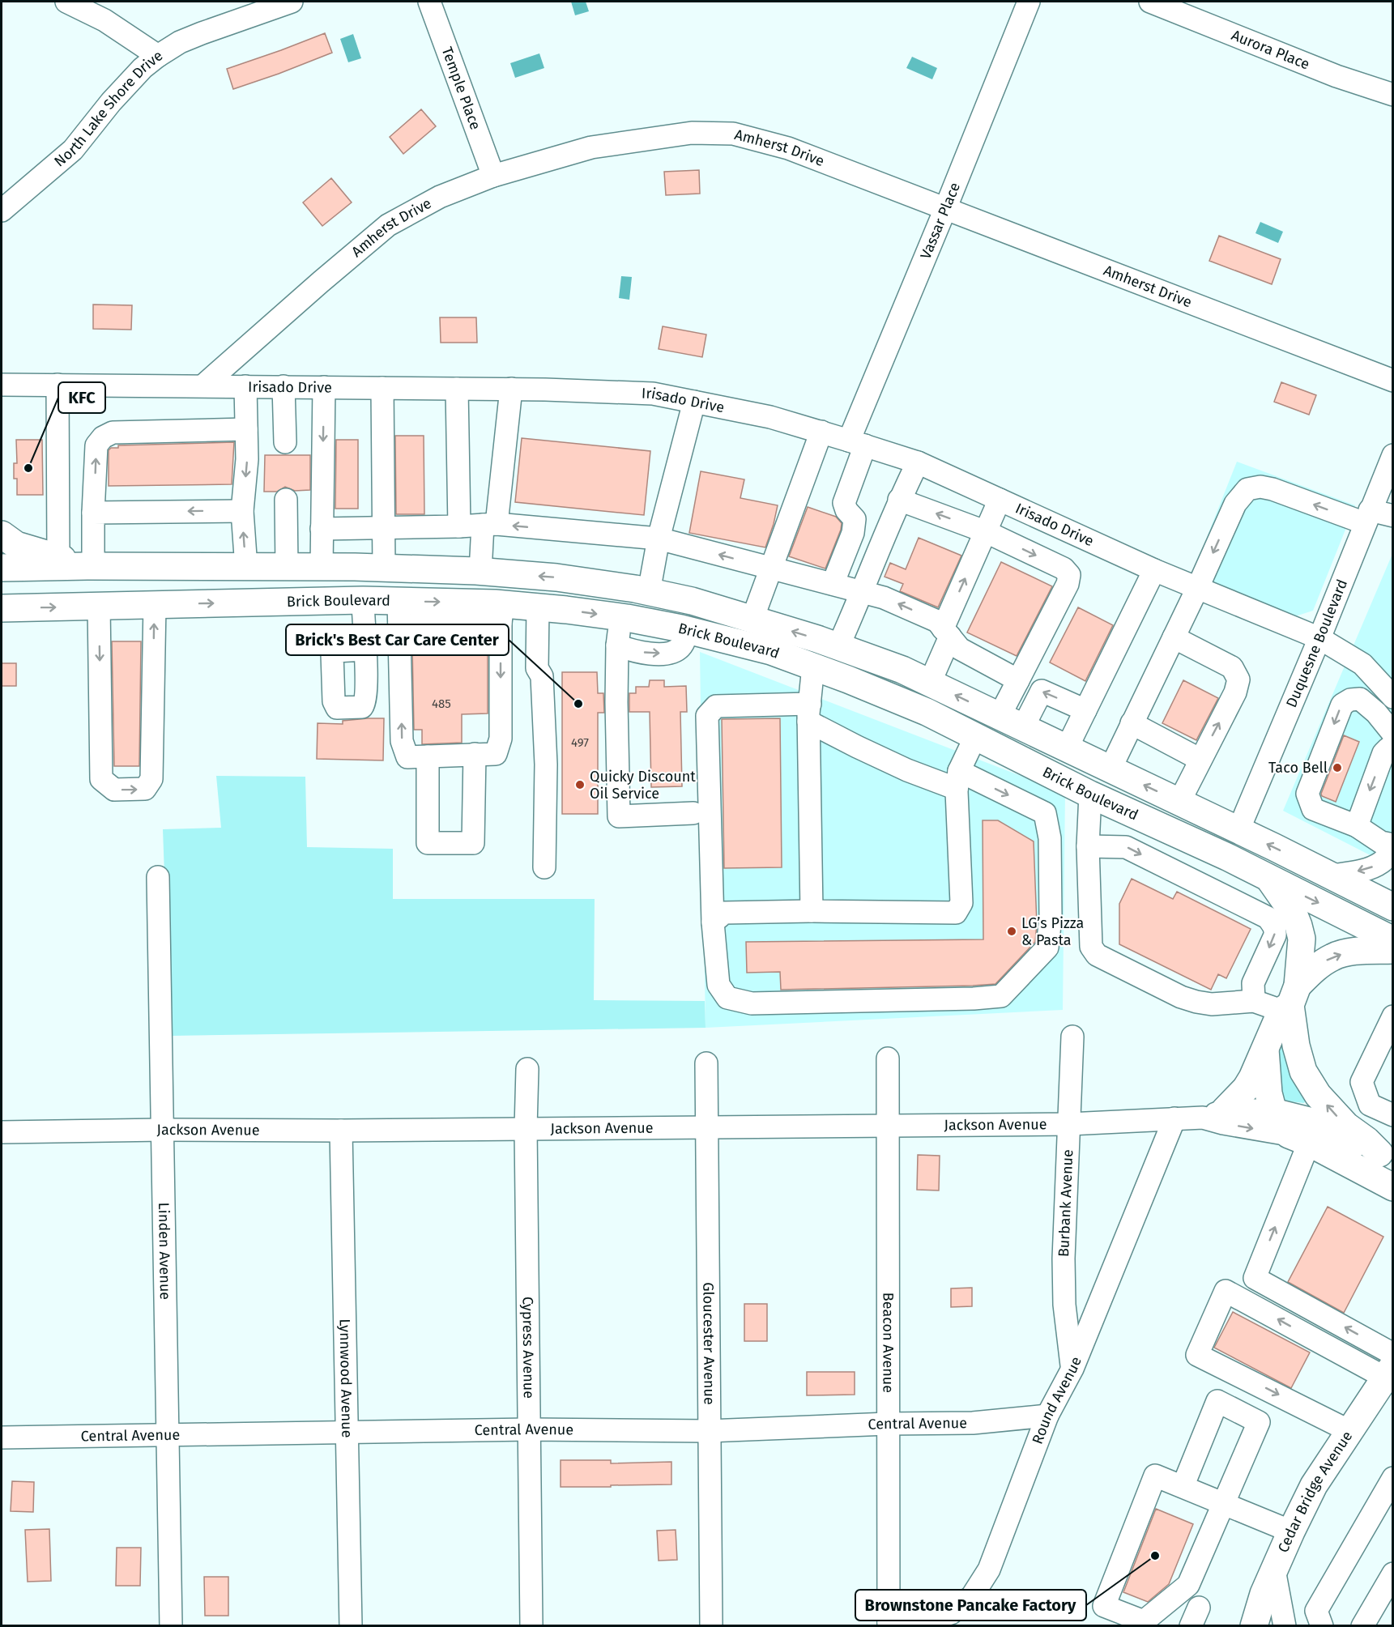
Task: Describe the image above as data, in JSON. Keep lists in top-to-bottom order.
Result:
{
  "streets": {
    "main road": ["Brick Boulevard", "Jackson Avenue", "Cedar Bridge Avenue"],
    "street": [
      "Aurora Place",
      "Temple Place",
      "North Lake Shore Drive",
      "Amherst Drive",
      "Vassar Place",
      "Irisado Drive",
      "Duquesne Boulevard",
      "Burbank Avenue",
      "Linden Avenue",
      "Beacon Avenue",
      "Gloucester Avenue",
      "Cypress Avenue",
      "Lynnwood Avenue",
      "Round Avenue",
      "Central Avenue"
    ]
  },
  "crossings": [
    ["Temple Place", "Amherst Drive"],
    ["Amherst Drive", "Vassar Place"],
    ["Amherst Drive", "Irisado Drive"],
    ["Vassar Place", "Irisado Drive"],
    ["Irisado Drive", "Duquesne Boulevard"],
    ["Brick Boulevard", "Duquesne Boulevard"],
    ["Jackson Avenue", "Burbank Avenue"],
    ["Jackson Avenue", "Linden Avenue"],
    ["Jackson Avenue", "Beacon Avenue"],
    ["Jackson Avenue", "Gloucester Avenue"],
    ["Jackson Avenue", "Cypress Avenue"],
    ["Jackson Avenue", "Lynnwood Avenue"],
    ["Jackson Avenue", "Round Avenue"],
    ["Burbank Avenue", "Round Avenue"],
    ["Linden Avenue", "Central Avenue"],
    ["Beacon Avenue", "Round Avenue"],
    ["Beacon Avenue", "Central Avenue"],
    ["Gloucester Avenue", "Central Avenue"],
    ["Cypress Avenue", "Central Avenue"],
    ["Lynnwood Avenue", "Central Avenue"],
    ["Round Avenue", "Central Avenue"]
  ],
  "places": [
    "KFC",
    "Brick's Best Car Care Center",
    "Taco Bell",
    "Quicky Discount Oil Service",
    "LG’s Pizza & Pasta",
    "Brownstone Pancake Factory"
  ],
  "house_numbers": ["485", "497"]
}
